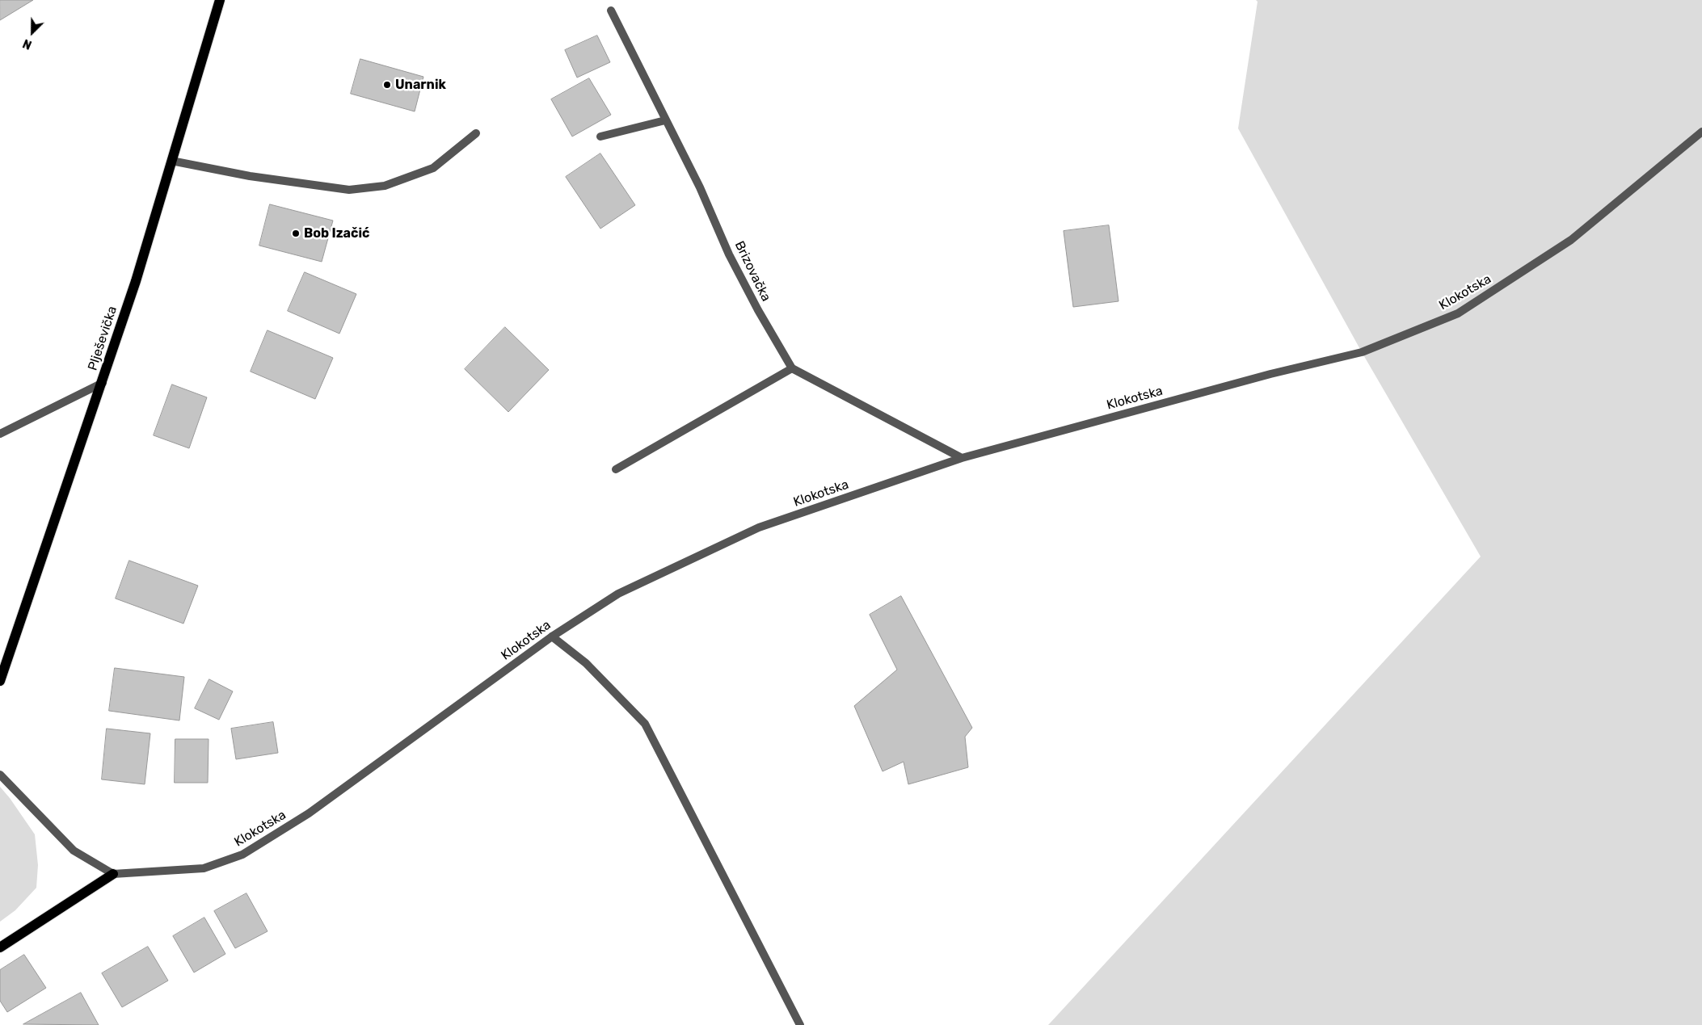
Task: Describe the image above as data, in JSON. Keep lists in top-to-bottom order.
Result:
{
  "streets": {
    "main road": ["Plješevička"],
    "street": ["Brizovačka", "Klokotska"]
  },
  "places": ["Unarnik", "Bob Izačić"],
  "north": "bottom left"
}
